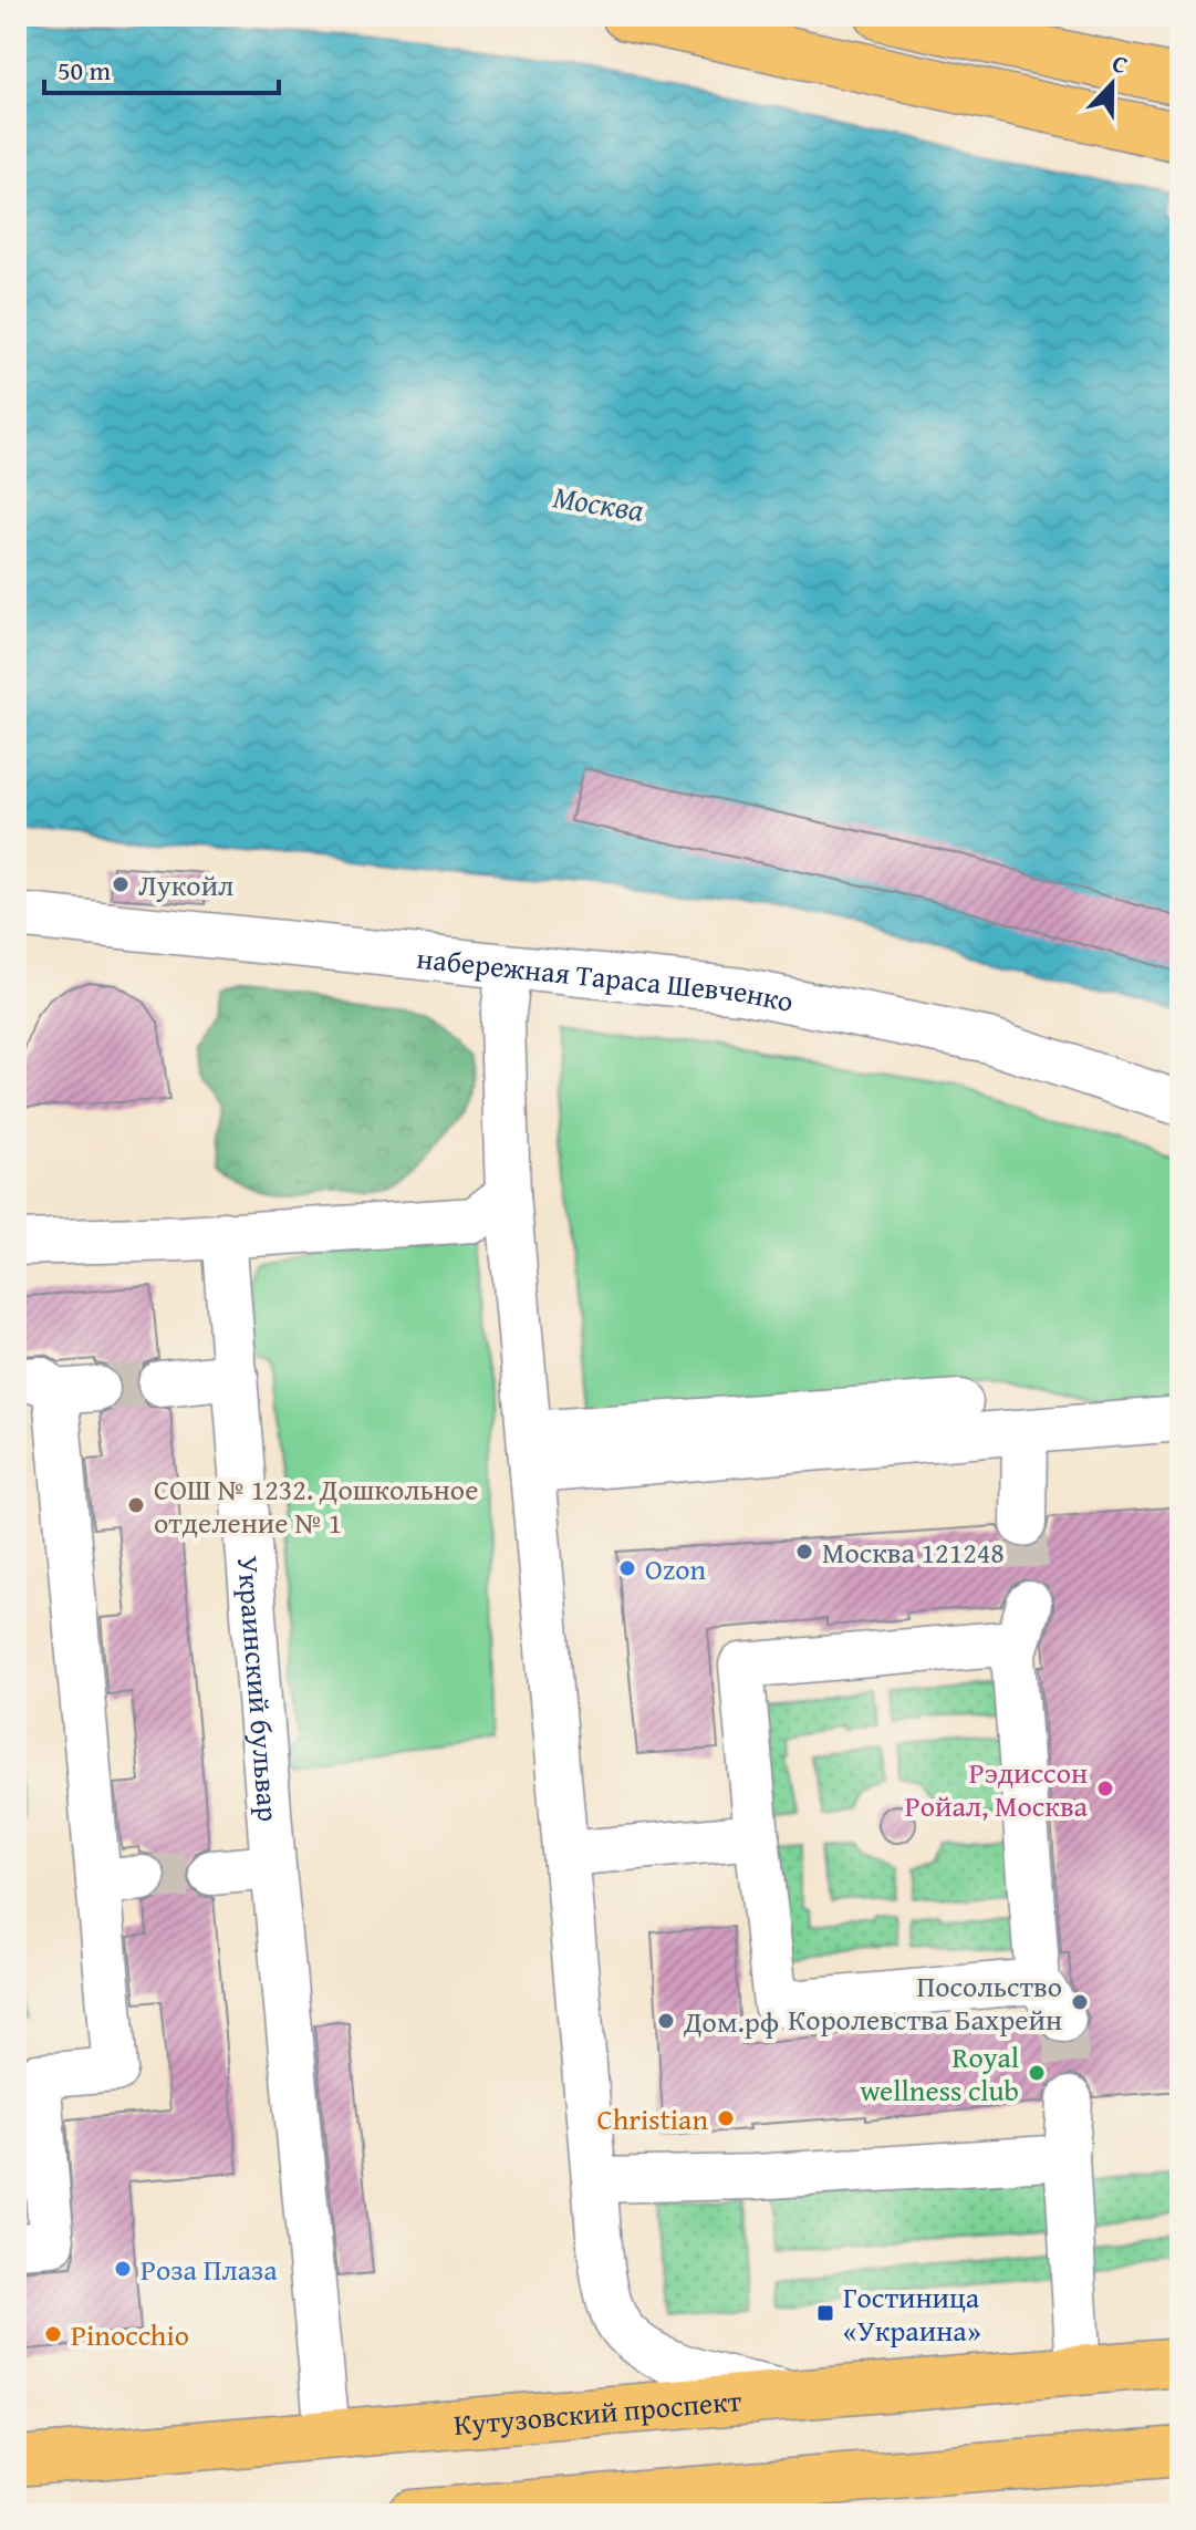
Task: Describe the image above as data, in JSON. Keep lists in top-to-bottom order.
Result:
{
  "streets": {
    "main road": ["Кутузовский проспект"],
    "street": ["набережная Тараса Шевченко", "Украинский бульвар"]
  },
  "crossings": [
    ["Украинский бульвар", "Кутузовский проспект"]
  ],
  "water": ["Москва"],
  "places": {
    "other": [
      "Лукойл",
      "СОШ № 1232. Дошкольное отделение № 1",
      "Москва 121248",
      "Ozon",
      "Рэдиссон Ройал, Москва",
      "Посольство Королевства Бахрейн",
      "Дом.рф",
      "Royal wellness club",
      "Christian",
      "Роза Плаза",
      "Pinocchio"
    ],
    "transit": ["Гостиница «Украина»"]
  },
  "scale_bar": "50 m",
  "north": "top"
}
